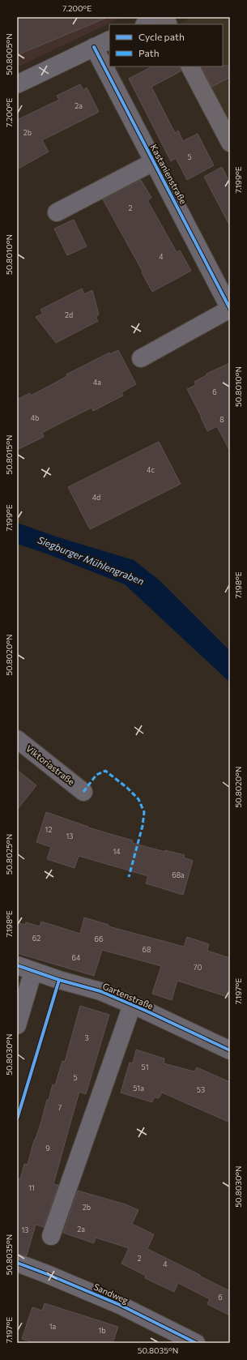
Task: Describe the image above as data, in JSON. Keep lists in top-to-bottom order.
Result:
{
  "streets": {
    "street": [
      "Kastanienstraße",
      "Viktoriastraße",
      "Gartenstraße",
      "Sandweg"
    ]
  },
  "water": ["Siegburger Mühlengraben"],
  "house_numbers": [
    "2a",
    "2b",
    "5",
    "2",
    "4",
    "2d",
    "4a",
    "6",
    "4b",
    "8",
    "4c",
    "4d",
    "12",
    "13",
    "14",
    "68a",
    "62",
    "66",
    "68",
    "64",
    "70",
    "3",
    "51",
    "5",
    "51a",
    "53",
    "7",
    "9",
    "11",
    "2b",
    "2a",
    "13",
    "2",
    "4",
    "6",
    "1a",
    "1b"
  ],
  "legend": ["Cycle path", "Path"],
  "coordinates": [
    "7.200°E",
    "50.8005°N",
    "7.199°E",
    "50.8010°N",
    "50.8015°N",
    "7.198°E",
    "50.8020°N",
    "50.8025°N",
    "7.197°E",
    "50.8030°N",
    "50.8035°N"
  ]
}
